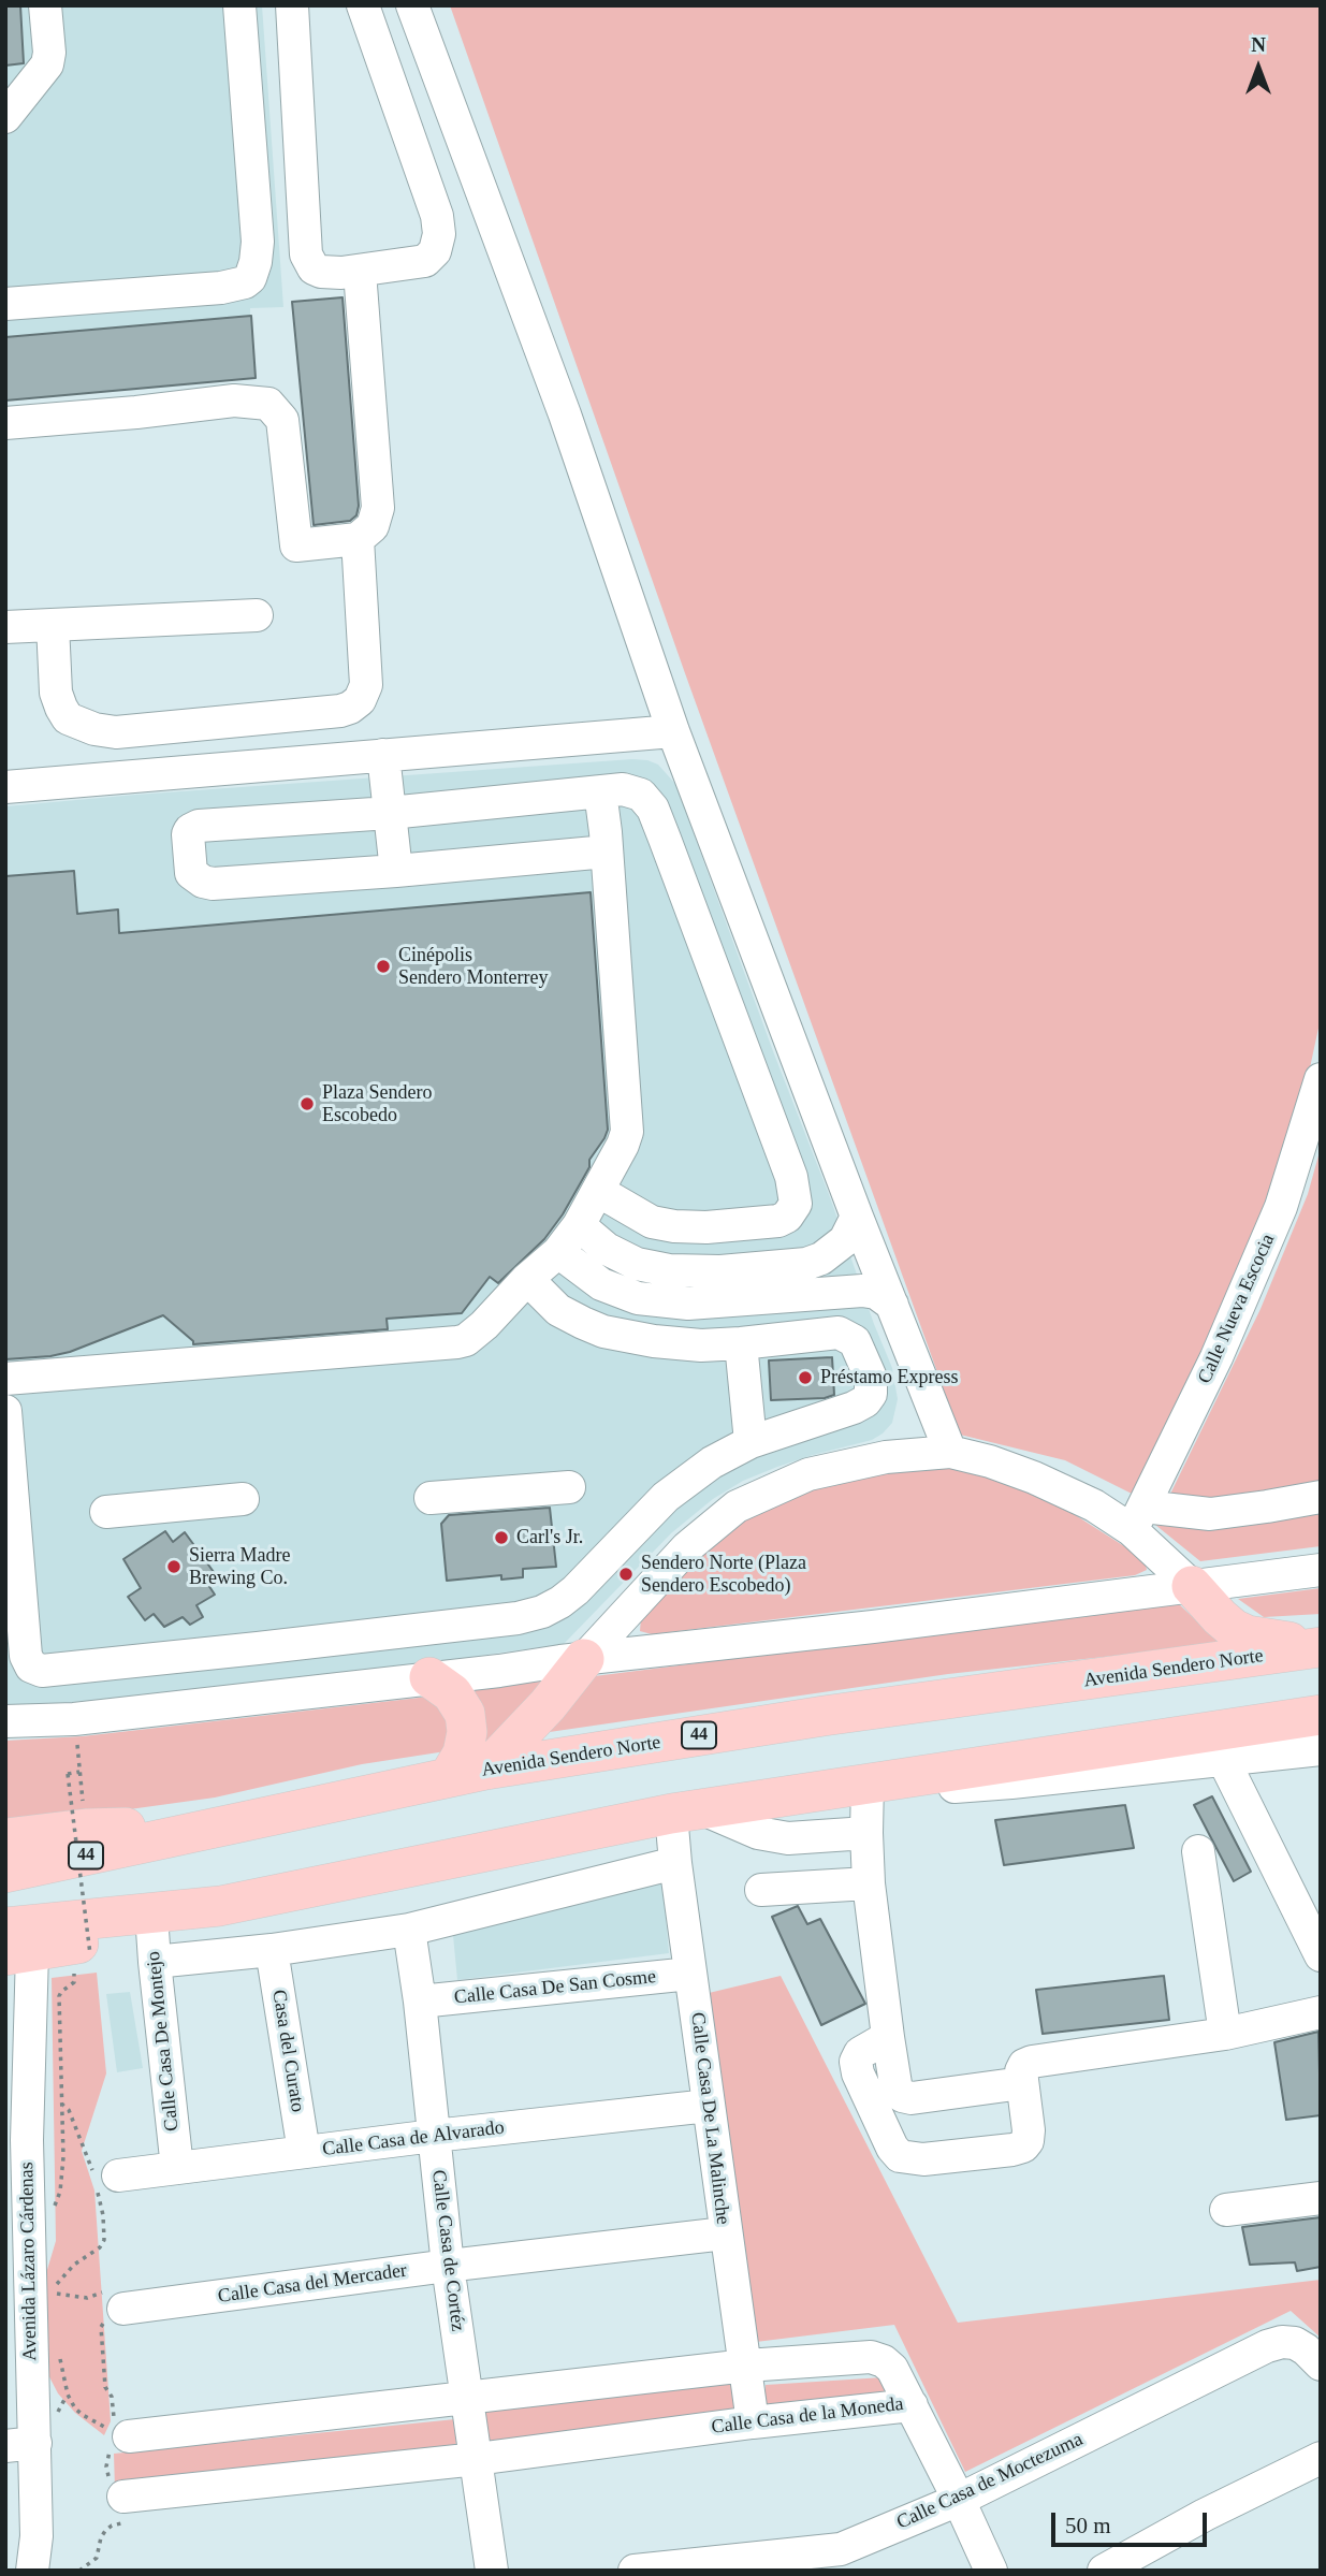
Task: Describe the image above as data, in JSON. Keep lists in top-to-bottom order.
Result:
{
  "streets": {
    "main road": ["Avenida Sendero Norte", "44"],
    "street": [
      "Calle Nueva Escocia",
      "Calle Casa De San Cosme",
      "Calle Casa De Montejo",
      "Casa del Curato",
      "Calle Casa De La Malinche",
      "Calle Casa de Alvarado",
      "Calle Casa de Cortéz",
      "Avenida Lázaro Cárdenas",
      "Calle Casa del Mercader",
      "Calle Casa de la Moneda",
      "Calle Casa de Moctezuma"
    ]
  },
  "crossings": [
    ["Calle Casa De San Cosme", "Calle Casa De La Malinche"],
    ["Calle Casa De San Cosme", "Calle Casa de Cortéz"],
    ["Calle Casa De Montejo", "Calle Casa de Alvarado"],
    ["Casa del Curato", "Calle Casa de Alvarado"],
    ["Calle Casa De La Malinche", "Calle Casa de Alvarado"],
    ["Calle Casa De La Malinche", "Calle Casa del Mercader"],
    ["Calle Casa De La Malinche", "Calle Casa de la Moneda"],
    ["Calle Casa de Alvarado", "Calle Casa de Cortéz"],
    ["Calle Casa de Cortéz", "Calle Casa del Mercader"],
    ["Calle Casa de Cortéz", "Calle Casa de la Moneda"]
  ],
  "places": [
    "Cinépolis Sendero Monterrey",
    "Plaza Sendero Escobedo",
    "Préstamo Express",
    "Carl's Jr.",
    "Sierra Madre Brewing Co.",
    "Sendero Norte (Plaza Sendero Escobedo)"
  ],
  "scale_bar": "50 m",
  "north": "top"
}
